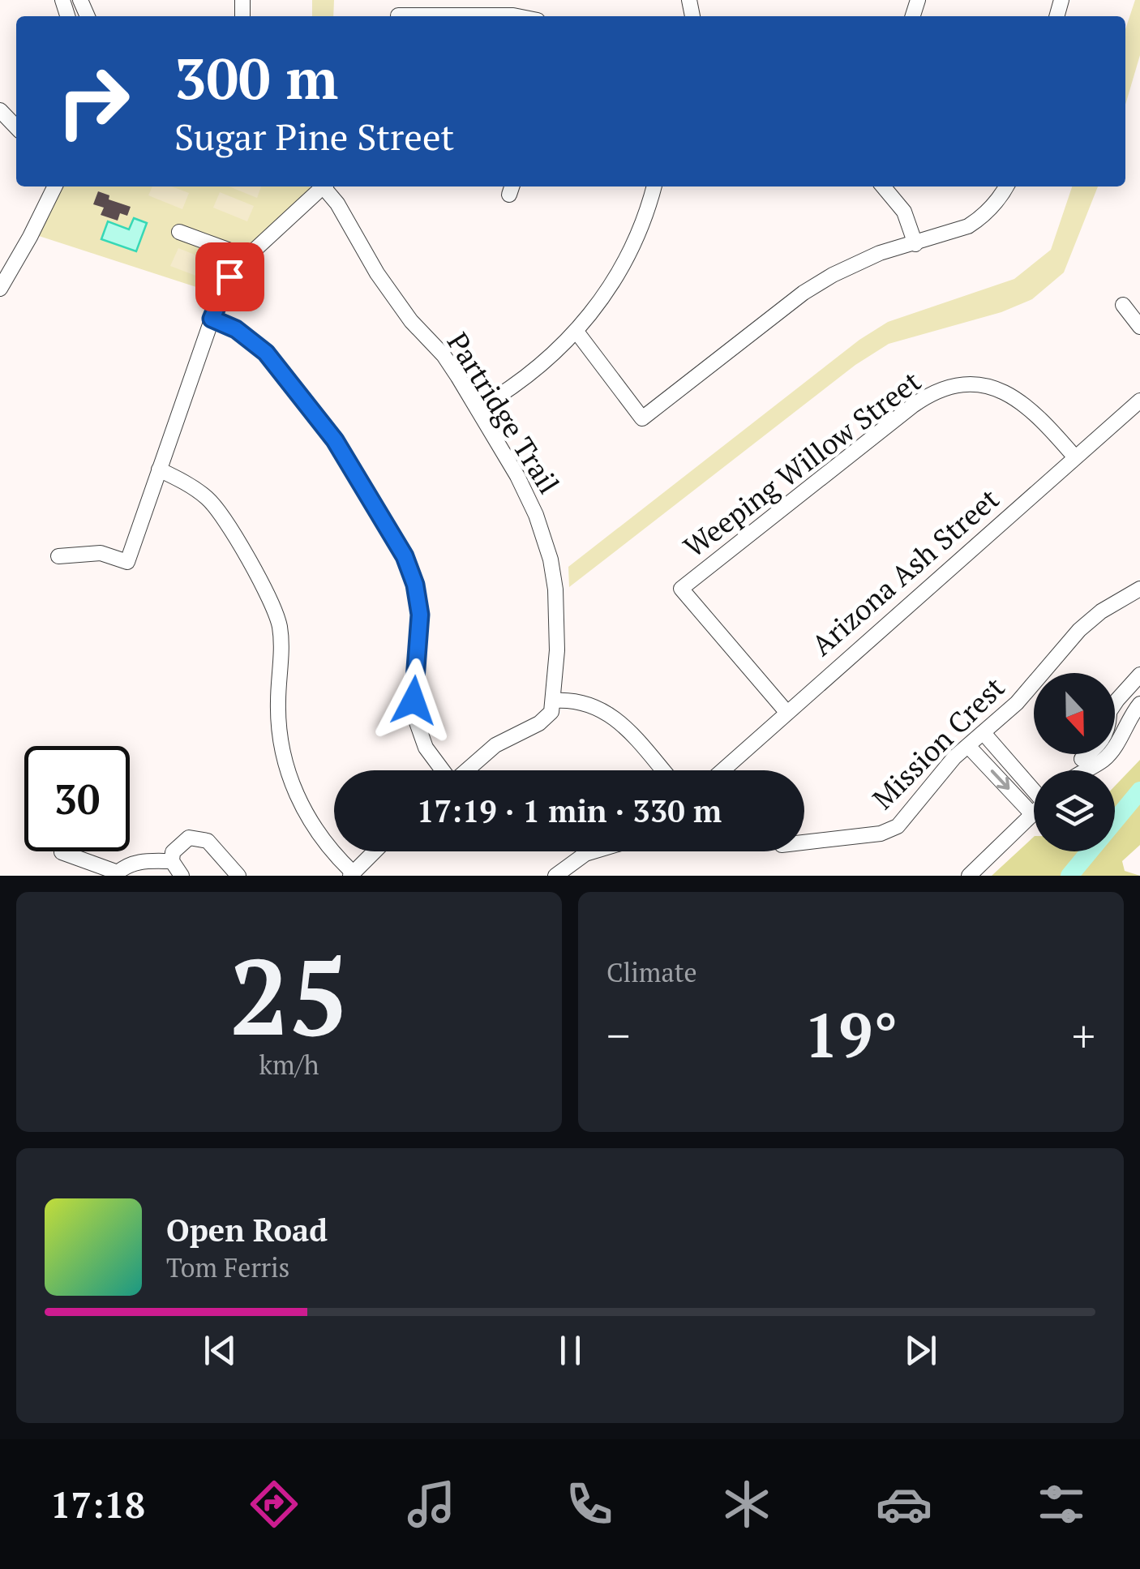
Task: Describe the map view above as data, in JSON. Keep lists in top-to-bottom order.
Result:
{
  "streets": {
    "street": [
      "Partridge Trail",
      "Weeping Willow Street",
      "Arizona Ash Street",
      "Mission Crest"
    ]
  },
  "crossings": [
    ["Weeping Willow Street", "Arizona Ash Street"]
  ],
  "north": "bottom",
  "page": {
    "turn": ["300 m", "Sugar Pine Street"],
    "limit": "30",
    "trip": "17:19 · 1 min · 330 m",
    "tile": [
      ["25", "km/h"],
      "Climate"
    ],
    "heat": ["−", "19°", "+"],
    "song": ["Open Road", "Tom Ferris"],
    "tabs": "17:18"
  }
}
